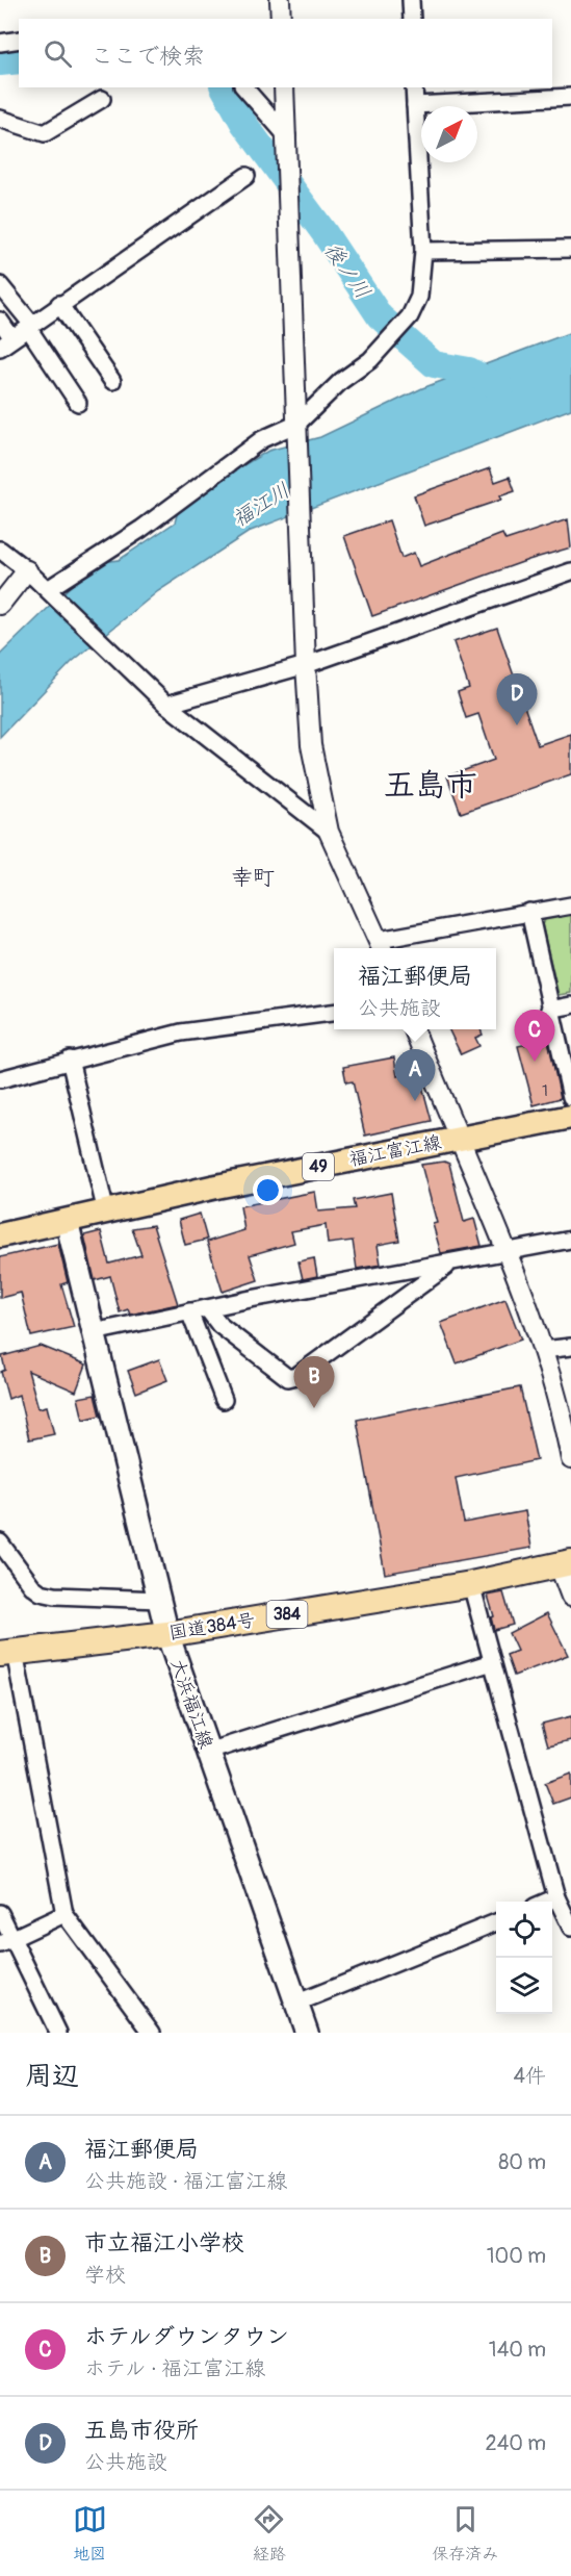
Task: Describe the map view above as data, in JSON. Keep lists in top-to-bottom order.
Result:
{
  "streets": {
    "highway": ["384", "国道384号"],
    "main road": ["福江富江線", "49", "大浜福江線"]
  },
  "crossings": [
    ["福江富江線", "大浜福江線"],
    ["国道384号", "大浜福江線"]
  ],
  "districts": ["五島市", "幸町"],
  "water": ["後ノ川", "福江川"],
  "house_numbers": ["1"],
  "north": "top right",
  "page": {
    "search": "ここで検索",
    "pins": [
      "D",
      "C",
      "A",
      "B"
    ],
    "popup": ["福江郵便局", "公共施設"],
    "heading": ["周辺", "4件"],
    "list": [
      {
        "mark": "A",
        "name": "福江郵便局",
        "note": "公共施設 · 福江富江線",
        "value": "80 m"
      },
      {
        "mark": "B",
        "name": "市立福江小学校",
        "note": "学校",
        "value": "100 m"
      },
      {
        "mark": "C",
        "name": "ホテルダウンタウン",
        "note": "ホテル · 福江富江線",
        "value": "140 m"
      },
      {
        "mark": "D",
        "name": "五島市役所",
        "note": "公共施設",
        "value": "240 m"
      }
    ],
    "nav": ["地図", "経路", "保存済み"]
  }
}
